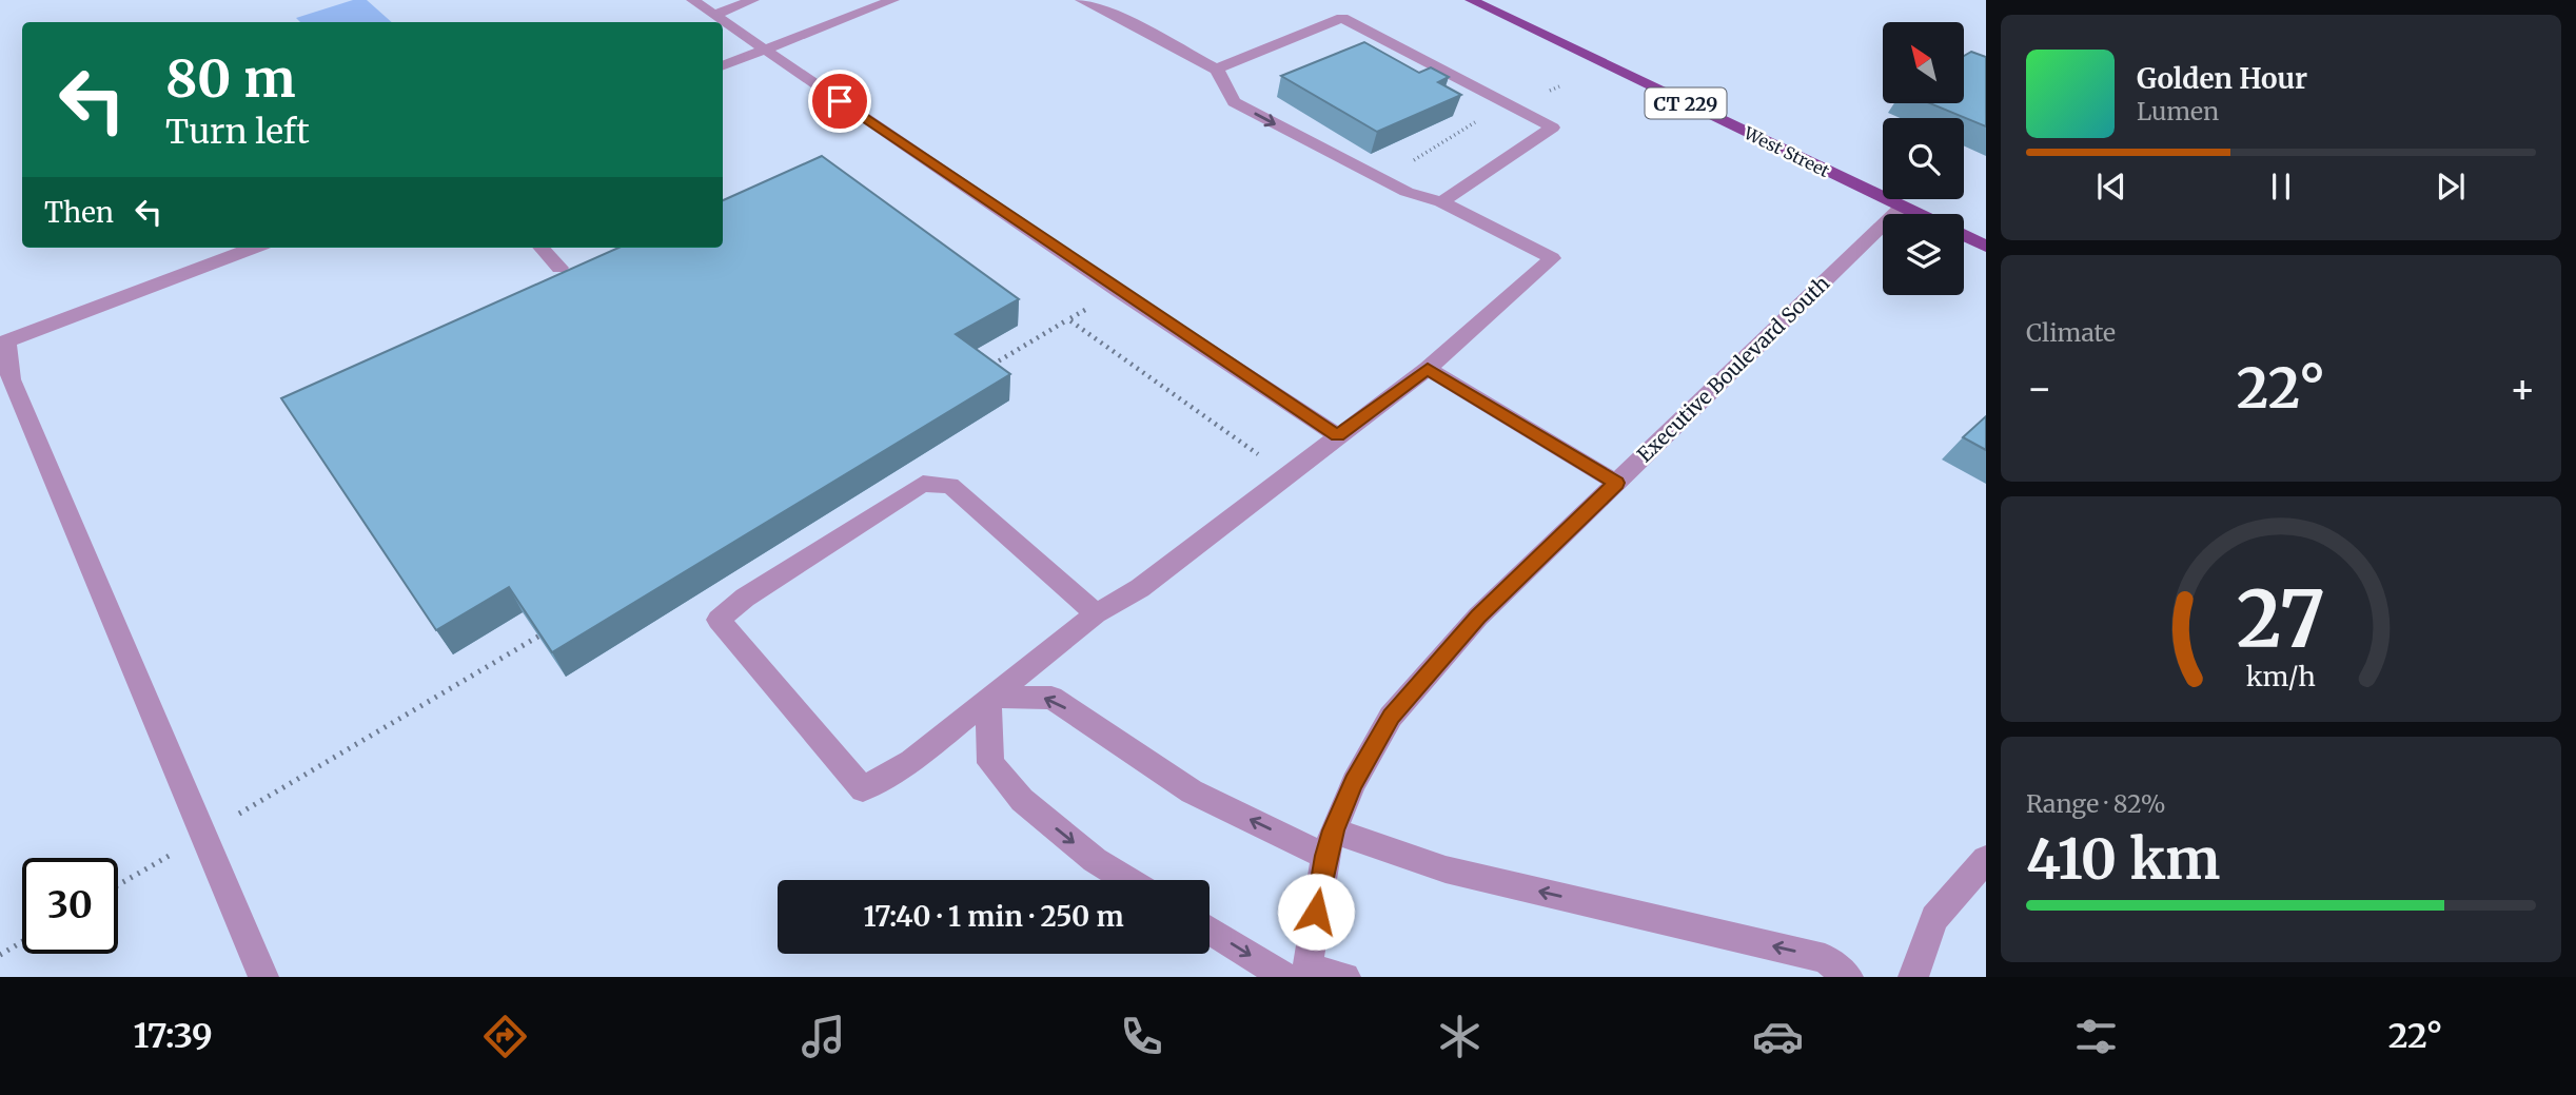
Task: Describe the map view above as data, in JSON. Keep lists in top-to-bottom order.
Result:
{
  "streets": {
    "main road": ["CT 229", "West Street"],
    "street": ["Executive Boulevard South"]
  },
  "crossings": [
    ["West Street", "Executive Boulevard South"]
  ],
  "north": "top left",
  "page": {
    "turn": ["80 m", "Turn left"],
    "song": ["Golden Hour", "Lumen"],
    "then": "Then",
    "tile": [
      "Climate",
      ["Range · 82%", "410 km"]
    ],
    "heat": ["−", "22°", "+"],
    "limit": "30",
    "trip": "17:40 · 1 min · 250 m",
    "tabs": ["17:39", "22°"],
    "gauge": ["27", "km/h"]
  }
}
